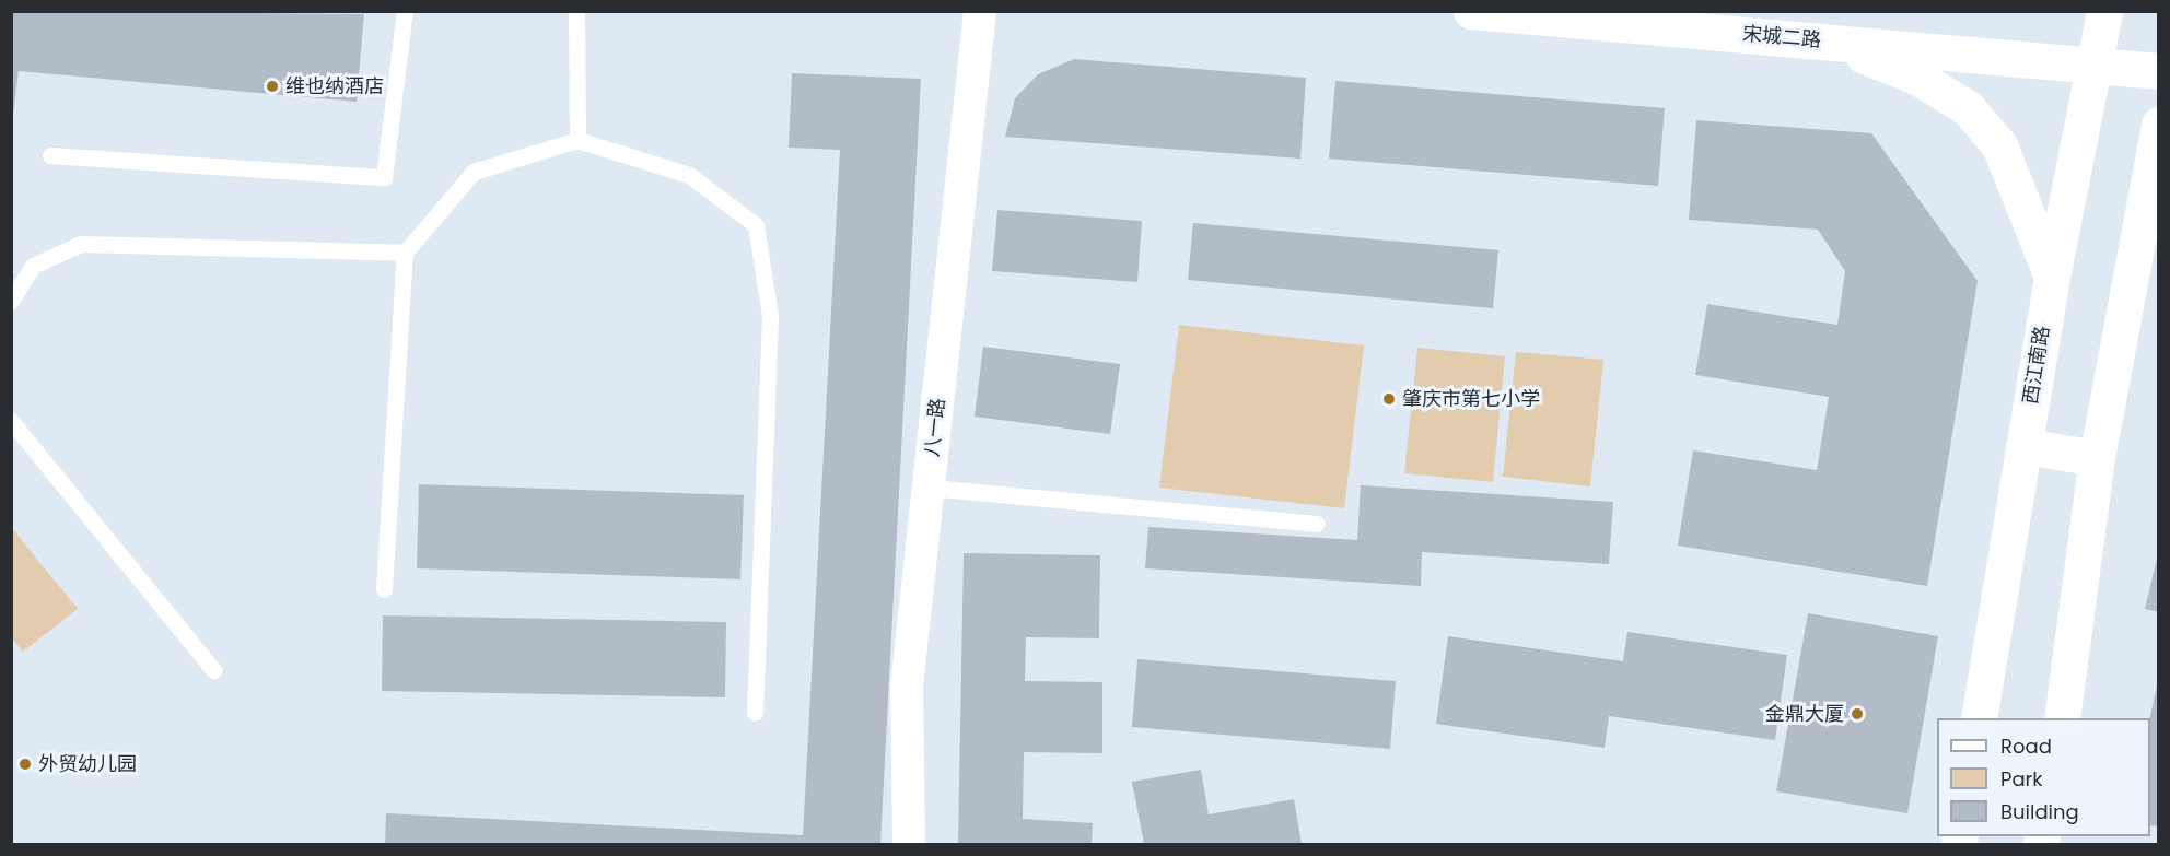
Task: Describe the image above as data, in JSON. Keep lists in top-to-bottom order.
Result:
{
  "streets": {
    "main road": ["宋城二路", "西江南路"],
    "street": ["八一路"]
  },
  "crossings": [
    ["宋城二路", "西江南路"]
  ],
  "places": [
    "维也纳酒店",
    "肇庆市第七小学",
    "金鼎大厦",
    "外贸幼儿园"
  ],
  "legend": ["Road", "Park", "Building"]
}
